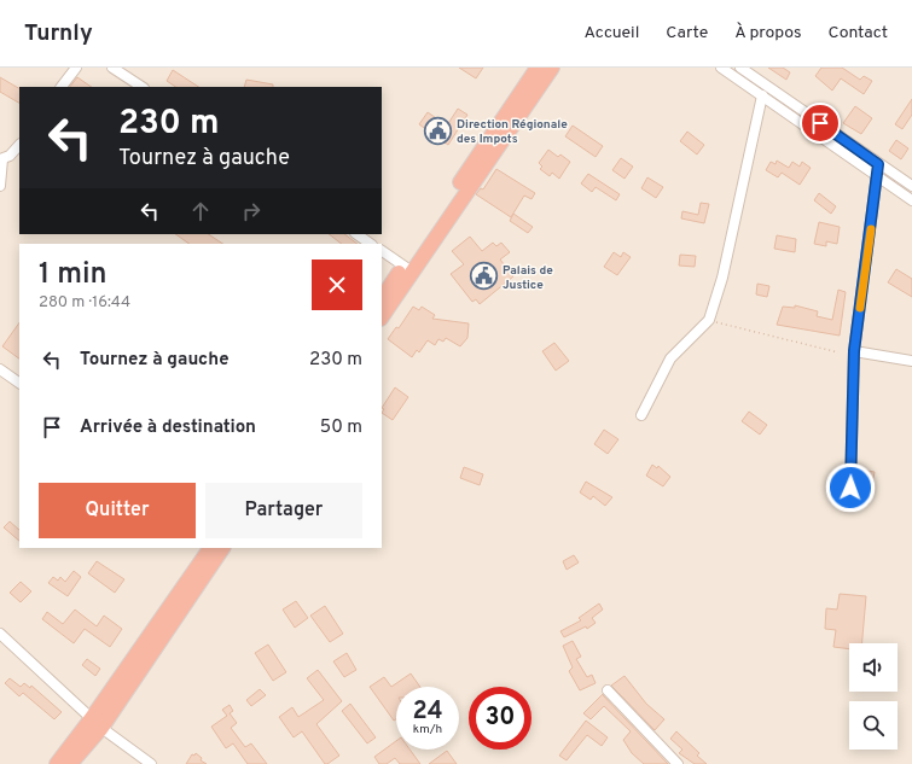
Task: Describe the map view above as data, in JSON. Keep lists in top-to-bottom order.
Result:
{
  "places": {
    "public building": ["Direction Régionale des Impots", "Palais de Justice"]
  },
  "page": {
    "header": "Turnly",
    "nav": [
      "Accueil",
      "Carte",
      "À propos",
      "Contact"
    ],
    "turn": ["230 m", "Tournez à gauche"],
    "heading": ["1 min", "280 m · 16:44"],
    "list": [
      {
        "name": "Tournez à gauche",
        "value": "230 m"
      },
      {
        "name": "Arrivée à destination",
        "value": "50 m"
      }
    ],
    "buttons": ["Quitter", "Partager"],
    "speed": "24 km/h",
    "limit": "30"
  }
}
